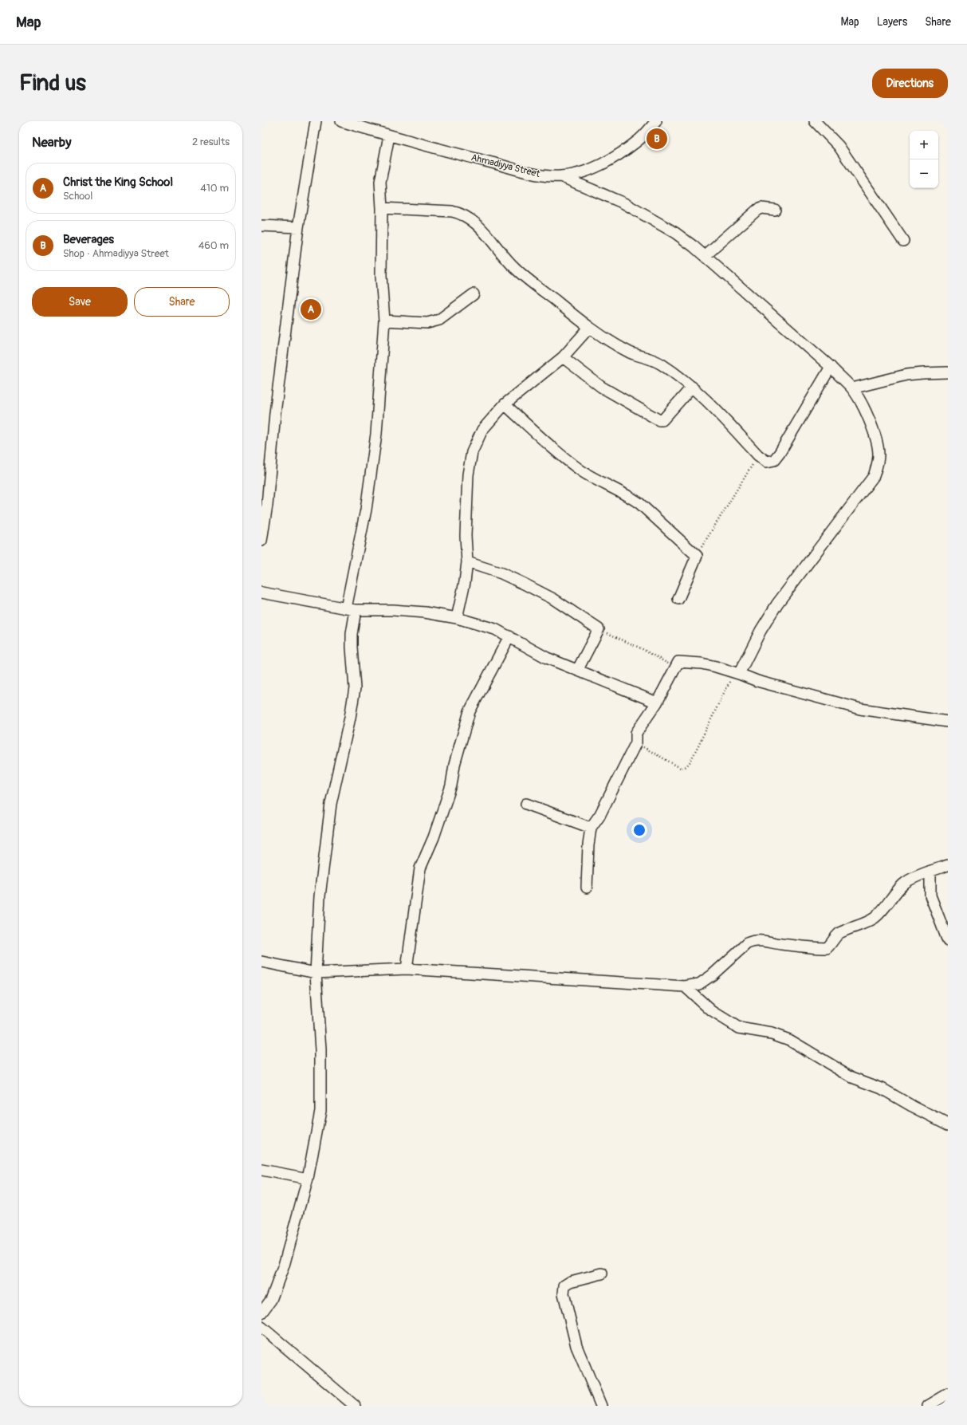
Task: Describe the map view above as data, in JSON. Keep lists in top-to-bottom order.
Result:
{
  "streets": {
    "street": ["Ahmadiyya Street"]
  },
  "page": {
    "header": "Map",
    "nav": ["Map", "Layers", "Share"],
    "buttons": [
      "Directions",
      ["Save", "Share"]
    ],
    "title": "Find us",
    "heading": ["Nearby", "2 results"],
    "pins": ["B", "A"],
    "map_buttons": ["+", "−"],
    "list": [
      {
        "mark": "A",
        "name": "Christ the King School",
        "note": "School",
        "value": "410 m"
      },
      {
        "mark": "B",
        "name": "Beverages",
        "note": "Shop · Ahmadiyya Street",
        "value": "460 m"
      }
    ]
  }
}
